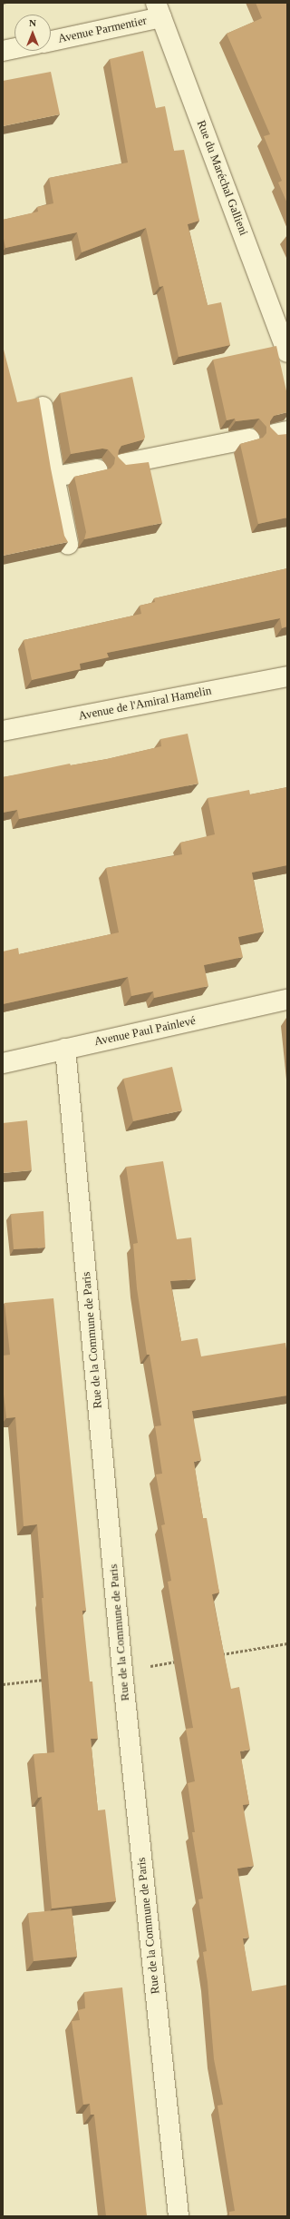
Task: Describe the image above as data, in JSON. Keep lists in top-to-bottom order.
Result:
{
  "streets": {
    "street": [
      "Avenue Parmentier",
      "Rue du Maréchal Gallieni",
      "Avenue de l'Amiral Hamelin",
      "Avenue Paul Painlevé",
      "Rue de la Commune de Paris"
    ]
  },
  "crossings": [
    ["Avenue Parmentier", "Rue du Maréchal Gallieni"],
    ["Avenue Paul Painlevé", "Rue de la Commune de Paris"]
  ],
  "north": "top"
}
